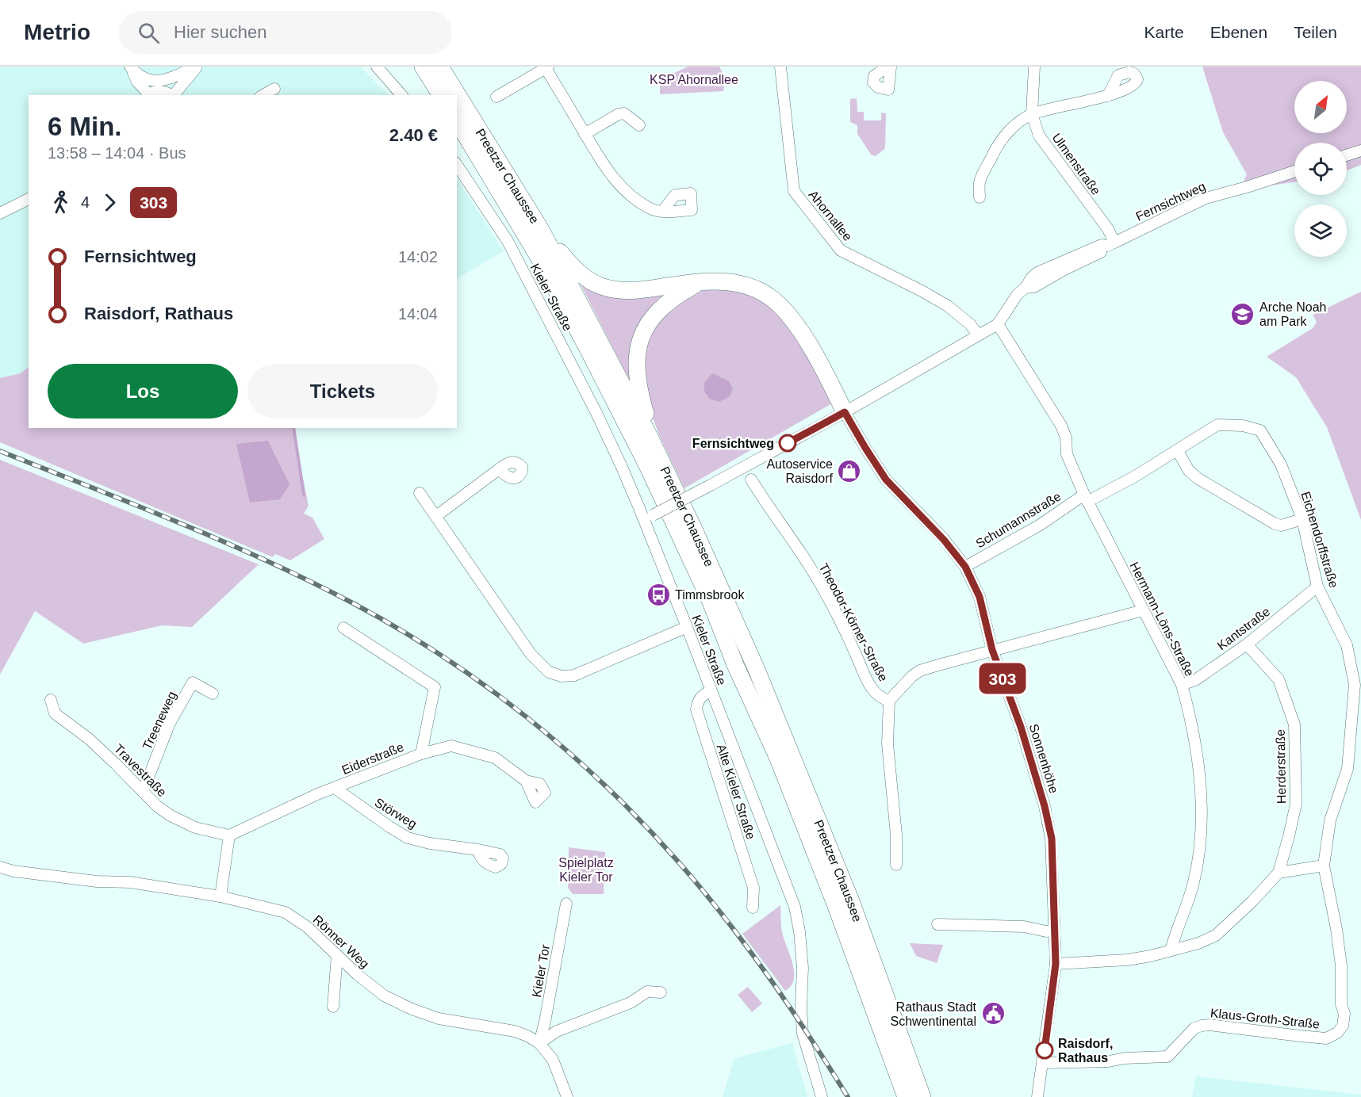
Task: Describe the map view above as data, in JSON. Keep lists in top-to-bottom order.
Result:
{
  "streets": {
    "highway": ["Preetzer Chaussee"],
    "street": [
      "Ulmenstraße",
      "Fernsichtweg",
      "Ahornallee",
      "Kieler Straße",
      "Schumannstraße",
      "Eichendorffstraße",
      "Hermann-Löns-Straße",
      "Theodor-Körner-Straße",
      "Kantstraße",
      "Treeneweg",
      "Eiderstraße",
      "Sonnenhöhe",
      "Herderstraße",
      "Travestraße",
      "Alte Kieler Straße",
      "Störweg",
      "Rönner Weg",
      "Kieler Tor",
      "Klaus-Groth-Straße"
    ]
  },
  "crossings": [
    ["Ulmenstraße", "Fernsichtweg"],
    ["Fernsichtweg", "Ahornallee"],
    ["Fernsichtweg", "Kieler Straße"],
    ["Fernsichtweg", "Hermann-Löns-Straße"],
    ["Fernsichtweg", "Sonnenhöhe"],
    ["Kieler Straße", "Alte Kieler Straße"],
    ["Schumannstraße", "Eichendorffstraße"],
    ["Schumannstraße", "Hermann-Löns-Straße"],
    ["Schumannstraße", "Sonnenhöhe"],
    ["Eichendorffstraße", "Hermann-Löns-Straße"],
    ["Eichendorffstraße", "Kantstraße"],
    ["Eichendorffstraße", "Klaus-Groth-Straße"],
    ["Hermann-Löns-Straße", "Kantstraße"],
    ["Kantstraße", "Herderstraße"],
    ["Treeneweg", "Travestraße"],
    ["Eiderstraße", "Travestraße"],
    ["Eiderstraße", "Störweg"],
    ["Sonnenhöhe", "Klaus-Groth-Straße"],
    ["Rönner Weg", "Kieler Tor"]
  ],
  "parks": ["KSP Ahornallee", "Spielplatz Kieler Tor"],
  "places": {
    "school or university": ["Arche Noah am Park"],
    "other": ["Fernsichtweg", "Raisdorf, Rathaus"],
    "shop": ["Autoservice Raisdorf"],
    "bus stop": ["Timmsbrook"],
    "public building": ["Rathaus Stadt Schwentinental"]
  },
  "lines": ["bus line 303"],
  "north": "top right",
  "page": {
    "header": "Metrio",
    "search": "Hier suchen",
    "nav": ["Karte", "Ebenen", "Teilen"],
    "on_map": "303",
    "heading": ["6 Min.", "13:58 – 14:04 · Bus", "2.40 €"],
    "legs": ["4", "303"],
    "list": [
      {
        "name": "Fernsichtweg",
        "value": "14:02"
      },
      {
        "name": "Raisdorf, Rathaus",
        "value": "14:04"
      }
    ],
    "buttons": ["Los", "Tickets"]
  }
}
